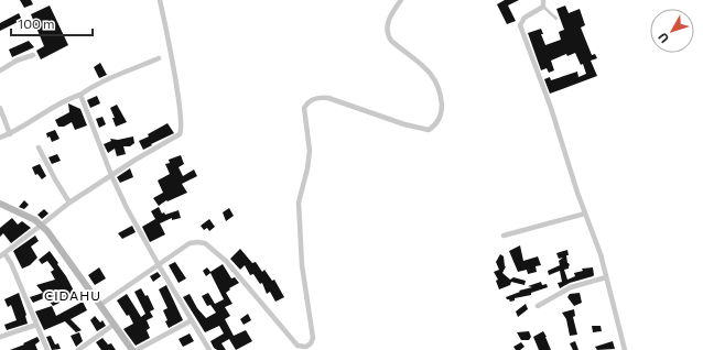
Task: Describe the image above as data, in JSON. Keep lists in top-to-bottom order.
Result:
{
  "districts": ["CIDAHU"],
  "scale_bar": "100 m",
  "north": "bottom left"
}
